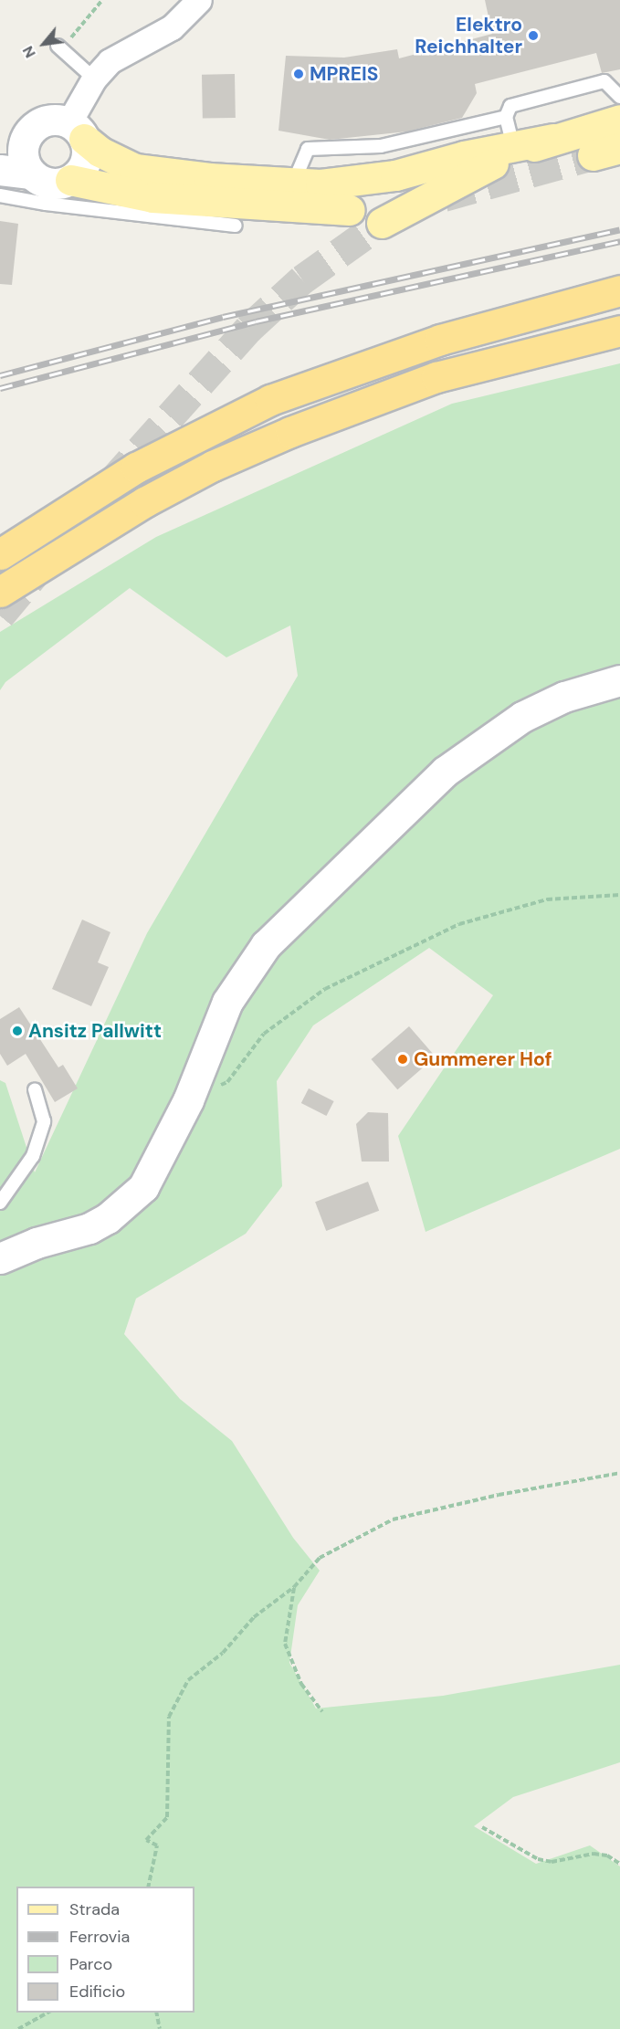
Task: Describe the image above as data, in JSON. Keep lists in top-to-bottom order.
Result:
{
  "places": [
    "Elektro Reichhalter",
    "MPREIS",
    "Ansitz Pallwitt",
    "Gummerer Hof"
  ],
  "legend": [
    "Strada",
    "Ferrovia",
    "Parco",
    "Edificio"
  ],
  "north": "bottom left"
}
